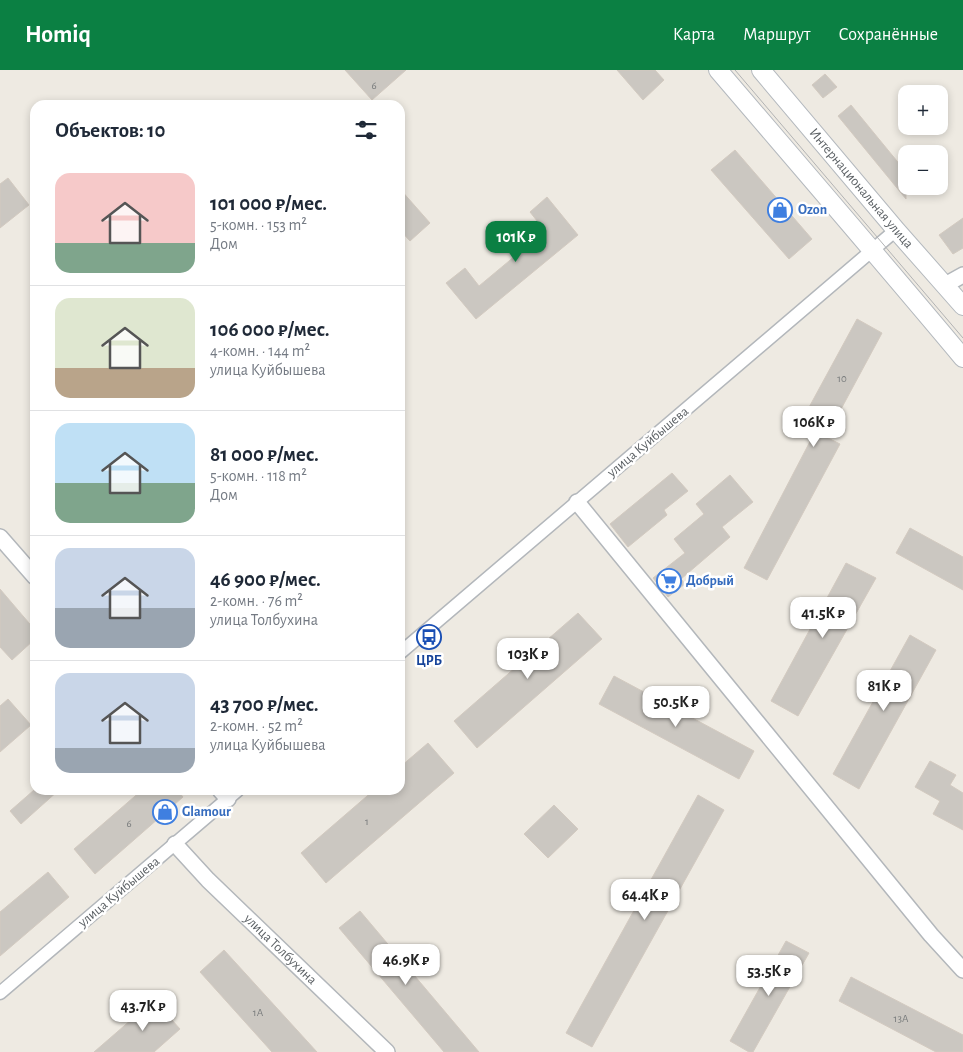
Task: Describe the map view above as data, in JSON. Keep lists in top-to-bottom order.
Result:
{
  "streets": {
    "main road": ["Интернациональная улица"],
    "street": ["улица Куйбышева", "улица Толбухина"]
  },
  "crossings": [
    ["Интернациональная улица", "улица Куйбышева"],
    ["улица Куйбышева", "улица Толбухина"]
  ],
  "places": {
    "shop": ["Ozon", "Glamour"],
    "supermarket": ["Добрый"],
    "bus stop": ["ЦРБ"]
  },
  "house_numbers": [
    "6",
    "10",
    "1",
    "6",
    "1А",
    "13А"
  ],
  "page": {
    "header": "Homiq",
    "nav": ["Карта", "Маршрут", "Сохранённые"],
    "map_buttons": ["+", "−"],
    "heading": "Объектов: 10",
    "list": [
      {
        "name": "101 000 ₽/мес.",
        "note": "5-комн. · 153 m² · Дом"
      },
      {
        "name": "106 000 ₽/мес.",
        "note": "4-комн. · 144 m² · улица Куйбышева"
      },
      {
        "name": "81 000 ₽/мес.",
        "note": "5-комн. · 118 m² · Дом"
      },
      {
        "name": "46 900 ₽/мес.",
        "note": "2-комн. · 76 m² · улица Толбухина"
      },
      {
        "name": "43 700 ₽/мес.",
        "note": "2-комн. · 52 m² · улица Куйбышева"
      }
    ],
    "price": [
      "101K ₽",
      "106K ₽",
      "41.5K ₽",
      "103K ₽",
      "81K ₽",
      "50.5K ₽",
      "64.4K ₽",
      "46.9K ₽",
      "53.5K ₽",
      "43.7K ₽"
    ]
  }
}
